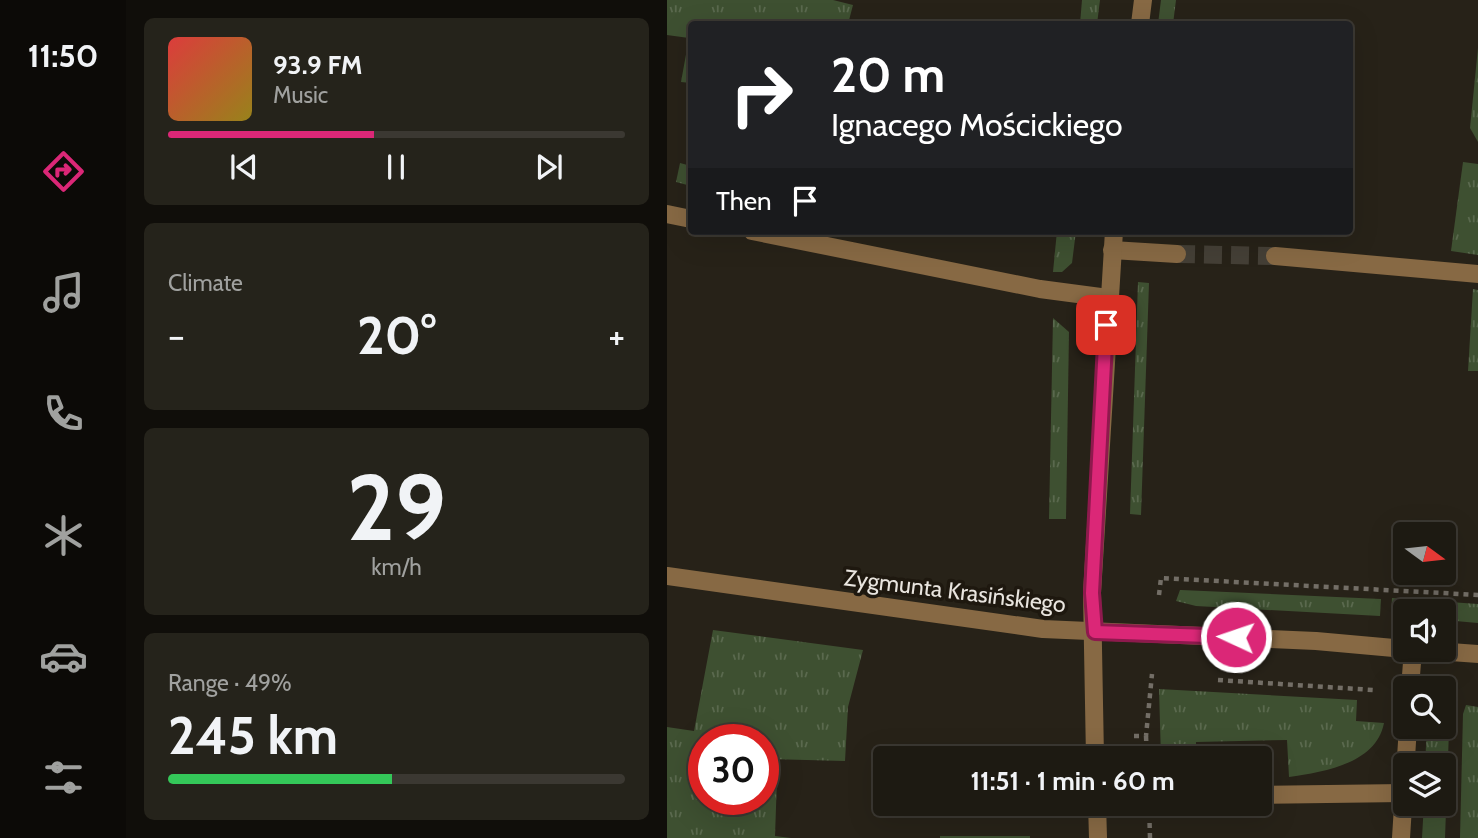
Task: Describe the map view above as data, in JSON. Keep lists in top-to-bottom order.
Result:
{
  "streets": {
    "street": ["Zygmunta Krasińskiego"]
  },
  "north": "right",
  "page": {
    "tabs": "11:50",
    "turn": ["20 m", "Ignacego Mościckiego"],
    "song": ["93.9 FM", "Music"],
    "then": "Then",
    "tile": [
      "Climate",
      ["29", "km/h"],
      ["Range · 49%", "245 km"]
    ],
    "heat": ["−", "20°", "+"],
    "limit": "30",
    "trip": "11:51 · 1 min · 60 m"
  }
}
